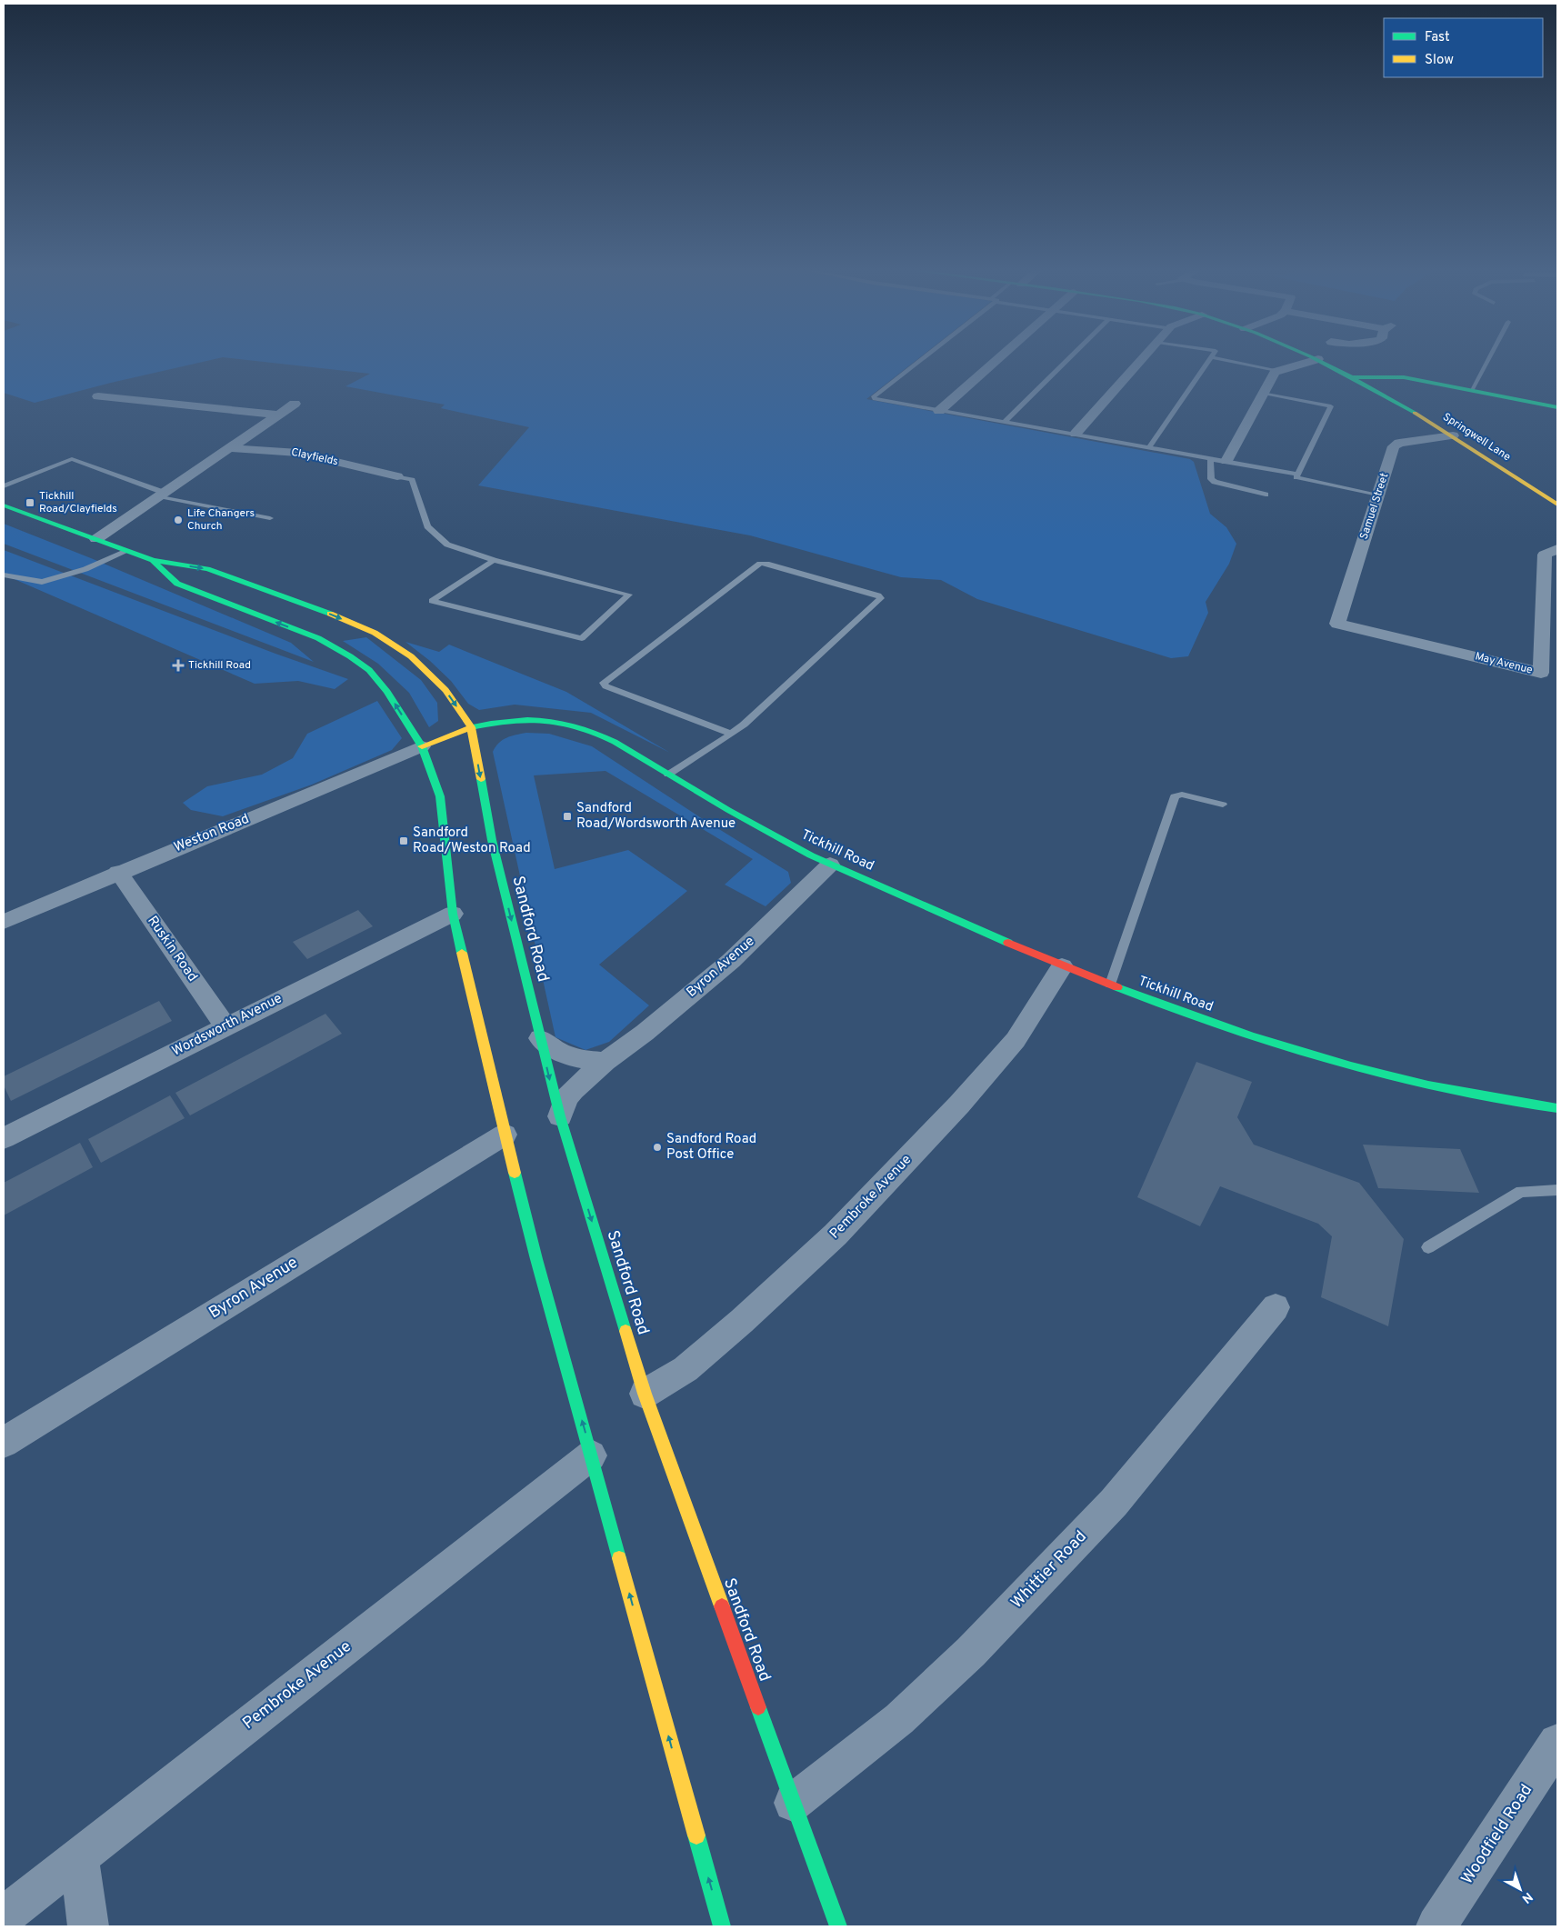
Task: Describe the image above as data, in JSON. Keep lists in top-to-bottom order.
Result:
{
  "streets": {
    "main road": ["Springwell Lane", "Tickhill Road", "Sandford Road"],
    "street": [
      "Clayfields",
      "Samuel Street",
      "May Avenue",
      "Weston Road",
      "Ruskin Road",
      "Byron Avenue",
      "Wordsworth Avenue",
      "Pembroke Avenue",
      "Whittier Road",
      "Woodfield Road"
    ]
  },
  "crossings": [
    ["Springwell Lane", "Samuel Street"],
    ["Samuel Street", "May Avenue"],
    ["Weston Road", "Ruskin Road"],
    ["Tickhill Road", "Sandford Road"],
    ["Tickhill Road", "Byron Avenue"],
    ["Tickhill Road", "Pembroke Avenue"],
    ["Sandford Road", "Byron Avenue"],
    ["Sandford Road", "Pembroke Avenue"],
    ["Sandford Road", "Whittier Road"],
    ["Ruskin Road", "Wordsworth Avenue"]
  ],
  "places": {
    "transit": ["Tickhill Road/Clayfields", "Sandford Road/Wordsworth Avenue", "Sandford Road/Weston Road"],
    "other": ["Life Changers Church", "Sandford Road Post Office"],
    "health": ["Tickhill Road"]
  },
  "legend": ["Fast", "Slow"],
  "north": "bottom right"
}
